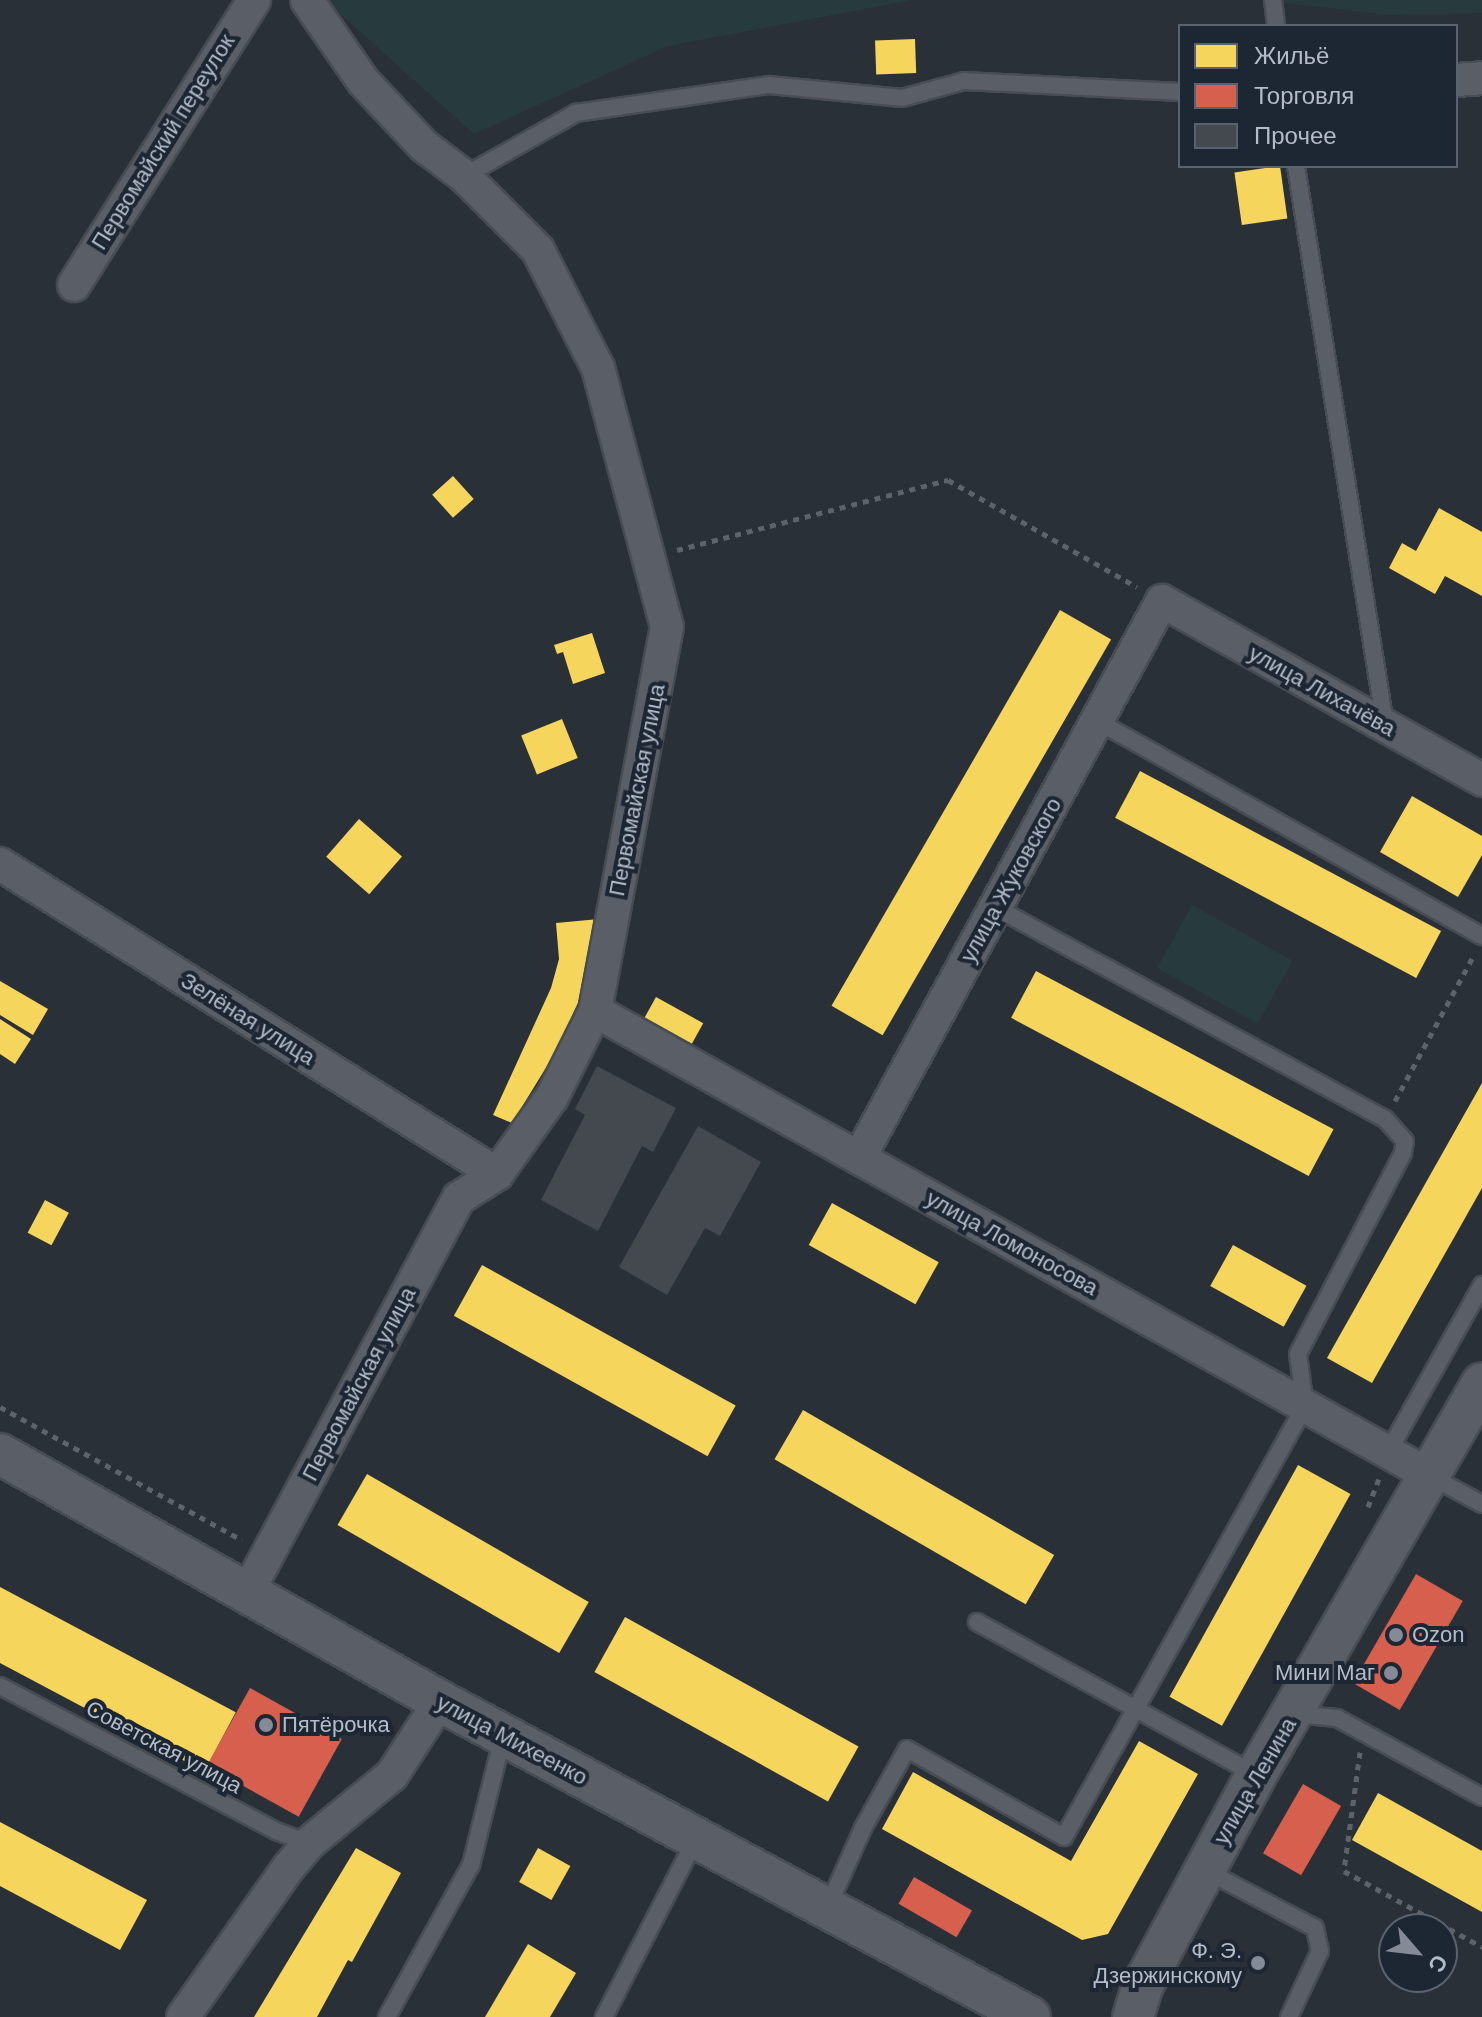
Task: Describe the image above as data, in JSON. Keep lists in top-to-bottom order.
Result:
{
  "streets": {
    "street": [
      "Первомайский переулок",
      "улица Лихачёва",
      "Первомайская улица",
      "улица Жуковского",
      "Зелёная улица",
      "улица Ломоносова",
      "улица Михеенко",
      "улица Ленина"
    ],
    "lane": ["Советская улица"]
  },
  "crossings": [
    ["улица Лихачёва", "улица Жуковского"],
    ["Первомайская улица", "Зелёная улица"],
    ["Первомайская улица", "улица Ломоносова"],
    ["Первомайская улица", "улица Михеенко"],
    ["улица Жуковского", "улица Ломоносова"],
    ["улица Ломоносова", "улица Ленина"]
  ],
  "places": [
    "Ozon",
    "Мини Маг",
    "Пятёрочка",
    "Ф. Э. Дзержинскому"
  ],
  "legend": ["Жильё", "Торговля", "Прочее"],
  "north": "bottom right"
}
